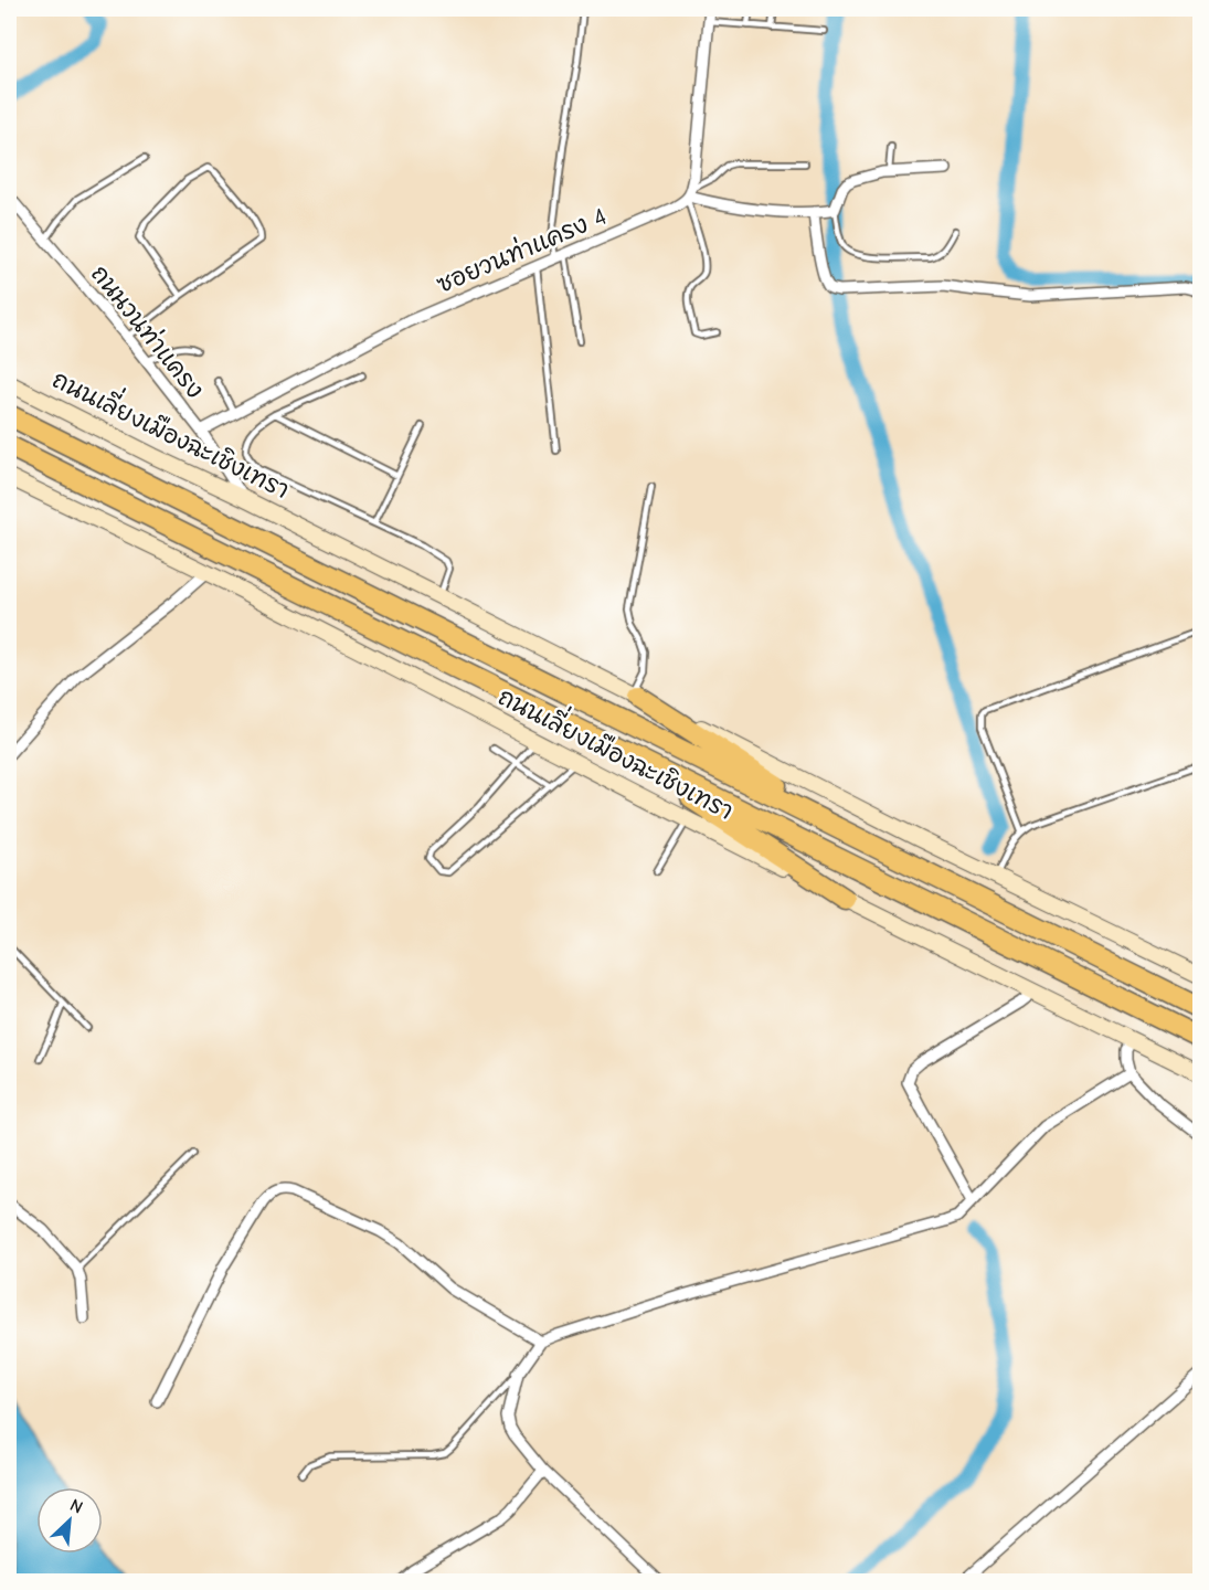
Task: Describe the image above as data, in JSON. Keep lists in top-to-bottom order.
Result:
{
  "streets": {
    "highway": ["ถนนเลี่ยงเมืองฉะเชิงเทรา"],
    "street": ["ซอยวนท่าแครง 4", "ถนนวนท่าแครง"]
  },
  "crossings": [
    ["ซอยวนท่าแครง 4", "ถนนวนท่าแครง"],
    ["ถนนวนท่าแครง", "ถนนเลี่ยงเมืองฉะเชิงเทรา"]
  ],
  "north": "top right"
}
